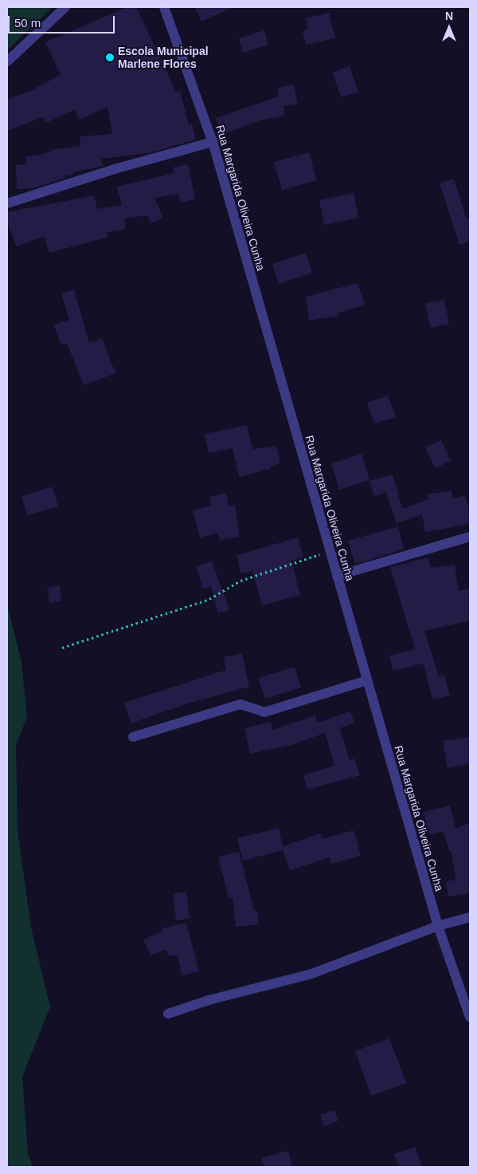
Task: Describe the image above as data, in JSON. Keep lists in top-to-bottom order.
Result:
{
  "streets": {
    "street": ["Rua Margarida Oliveira Cunha"]
  },
  "places": ["Escola Municipal Marlene Flores"],
  "scale_bar": "50 m",
  "north": "top"
}
